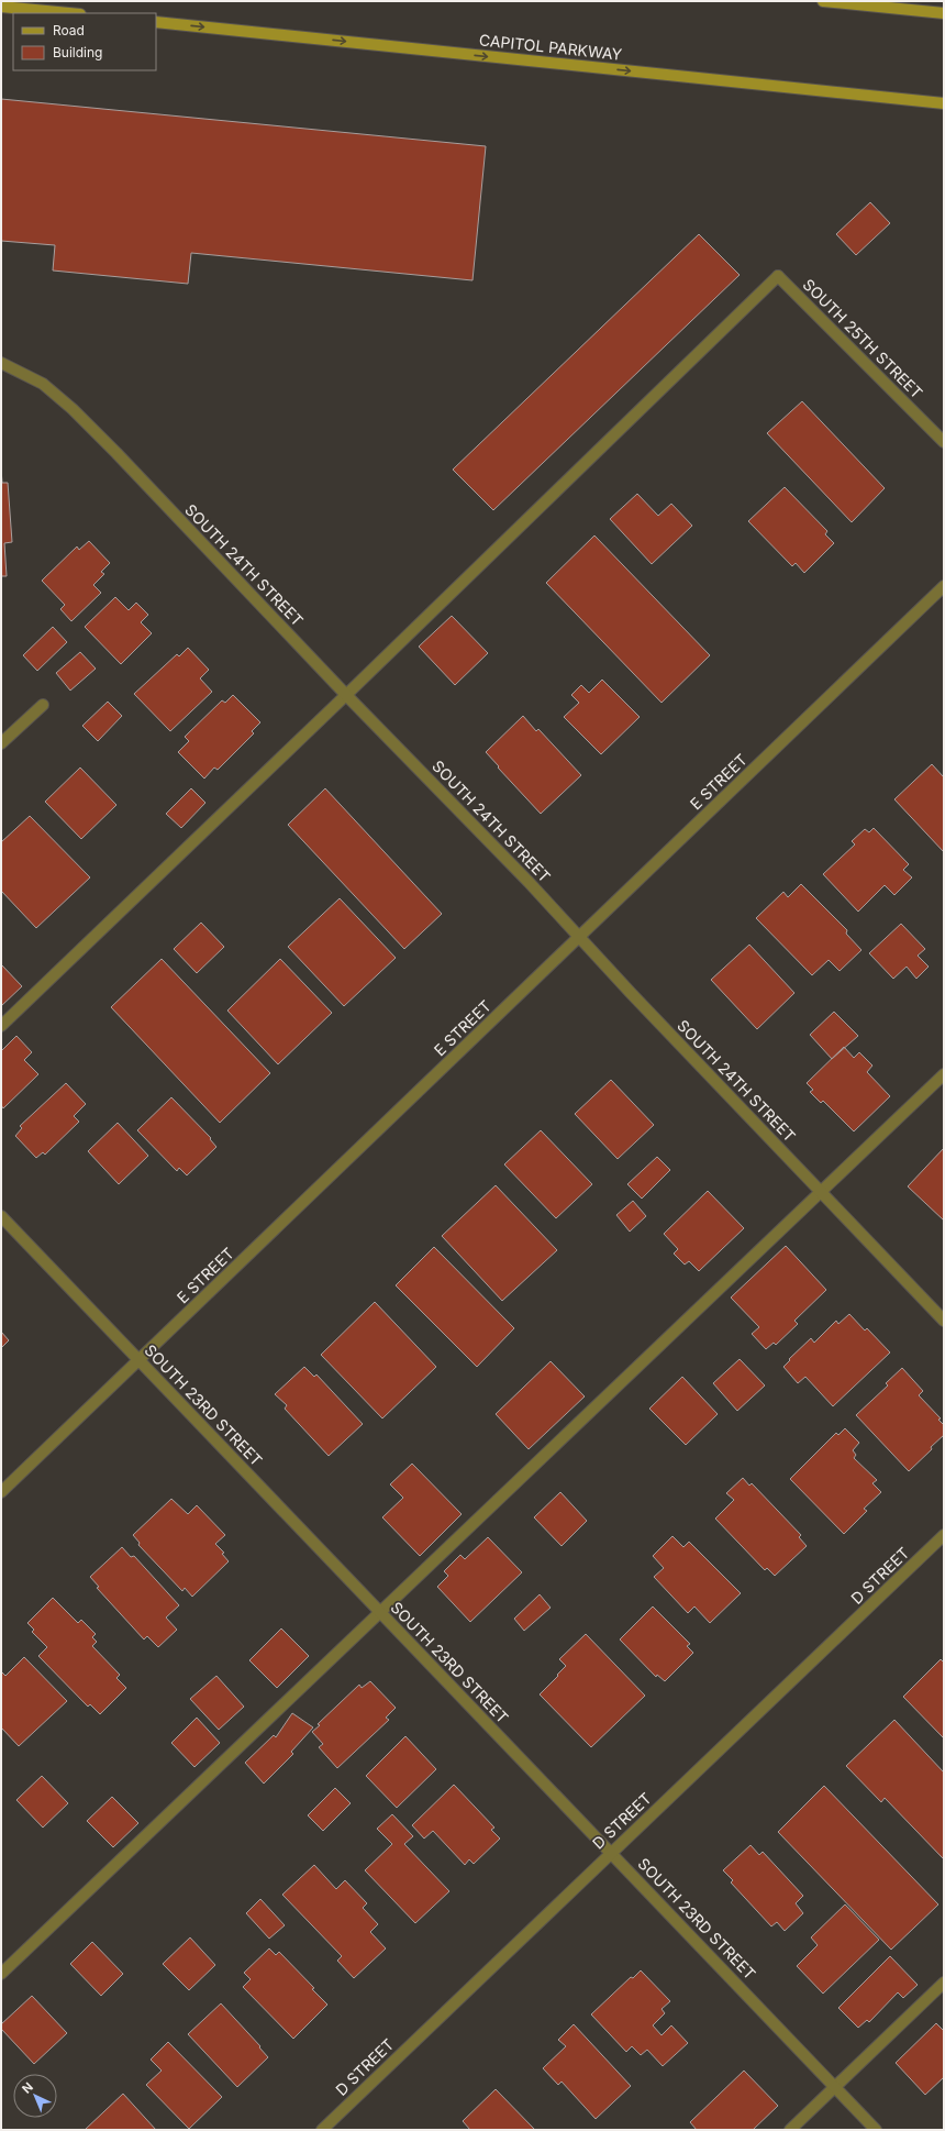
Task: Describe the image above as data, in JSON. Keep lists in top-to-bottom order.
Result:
{
  "streets": {
    "main road": ["CAPITOL PARKWAY"],
    "street": [
      "SOUTH 25TH STREET",
      "SOUTH 24TH STREET",
      "E STREET",
      "SOUTH 23RD STREET",
      "D STREET"
    ]
  },
  "crossings": [
    ["SOUTH 25TH STREET", "SOUTH 24TH STREET"],
    ["SOUTH 24TH STREET", "E STREET"],
    ["E STREET", "SOUTH 23RD STREET"],
    ["SOUTH 23RD STREET", "D STREET"]
  ],
  "one_way": ["CAPITOL PARKWAY"],
  "legend": ["Road", "Building"],
  "north": "top left"
}
